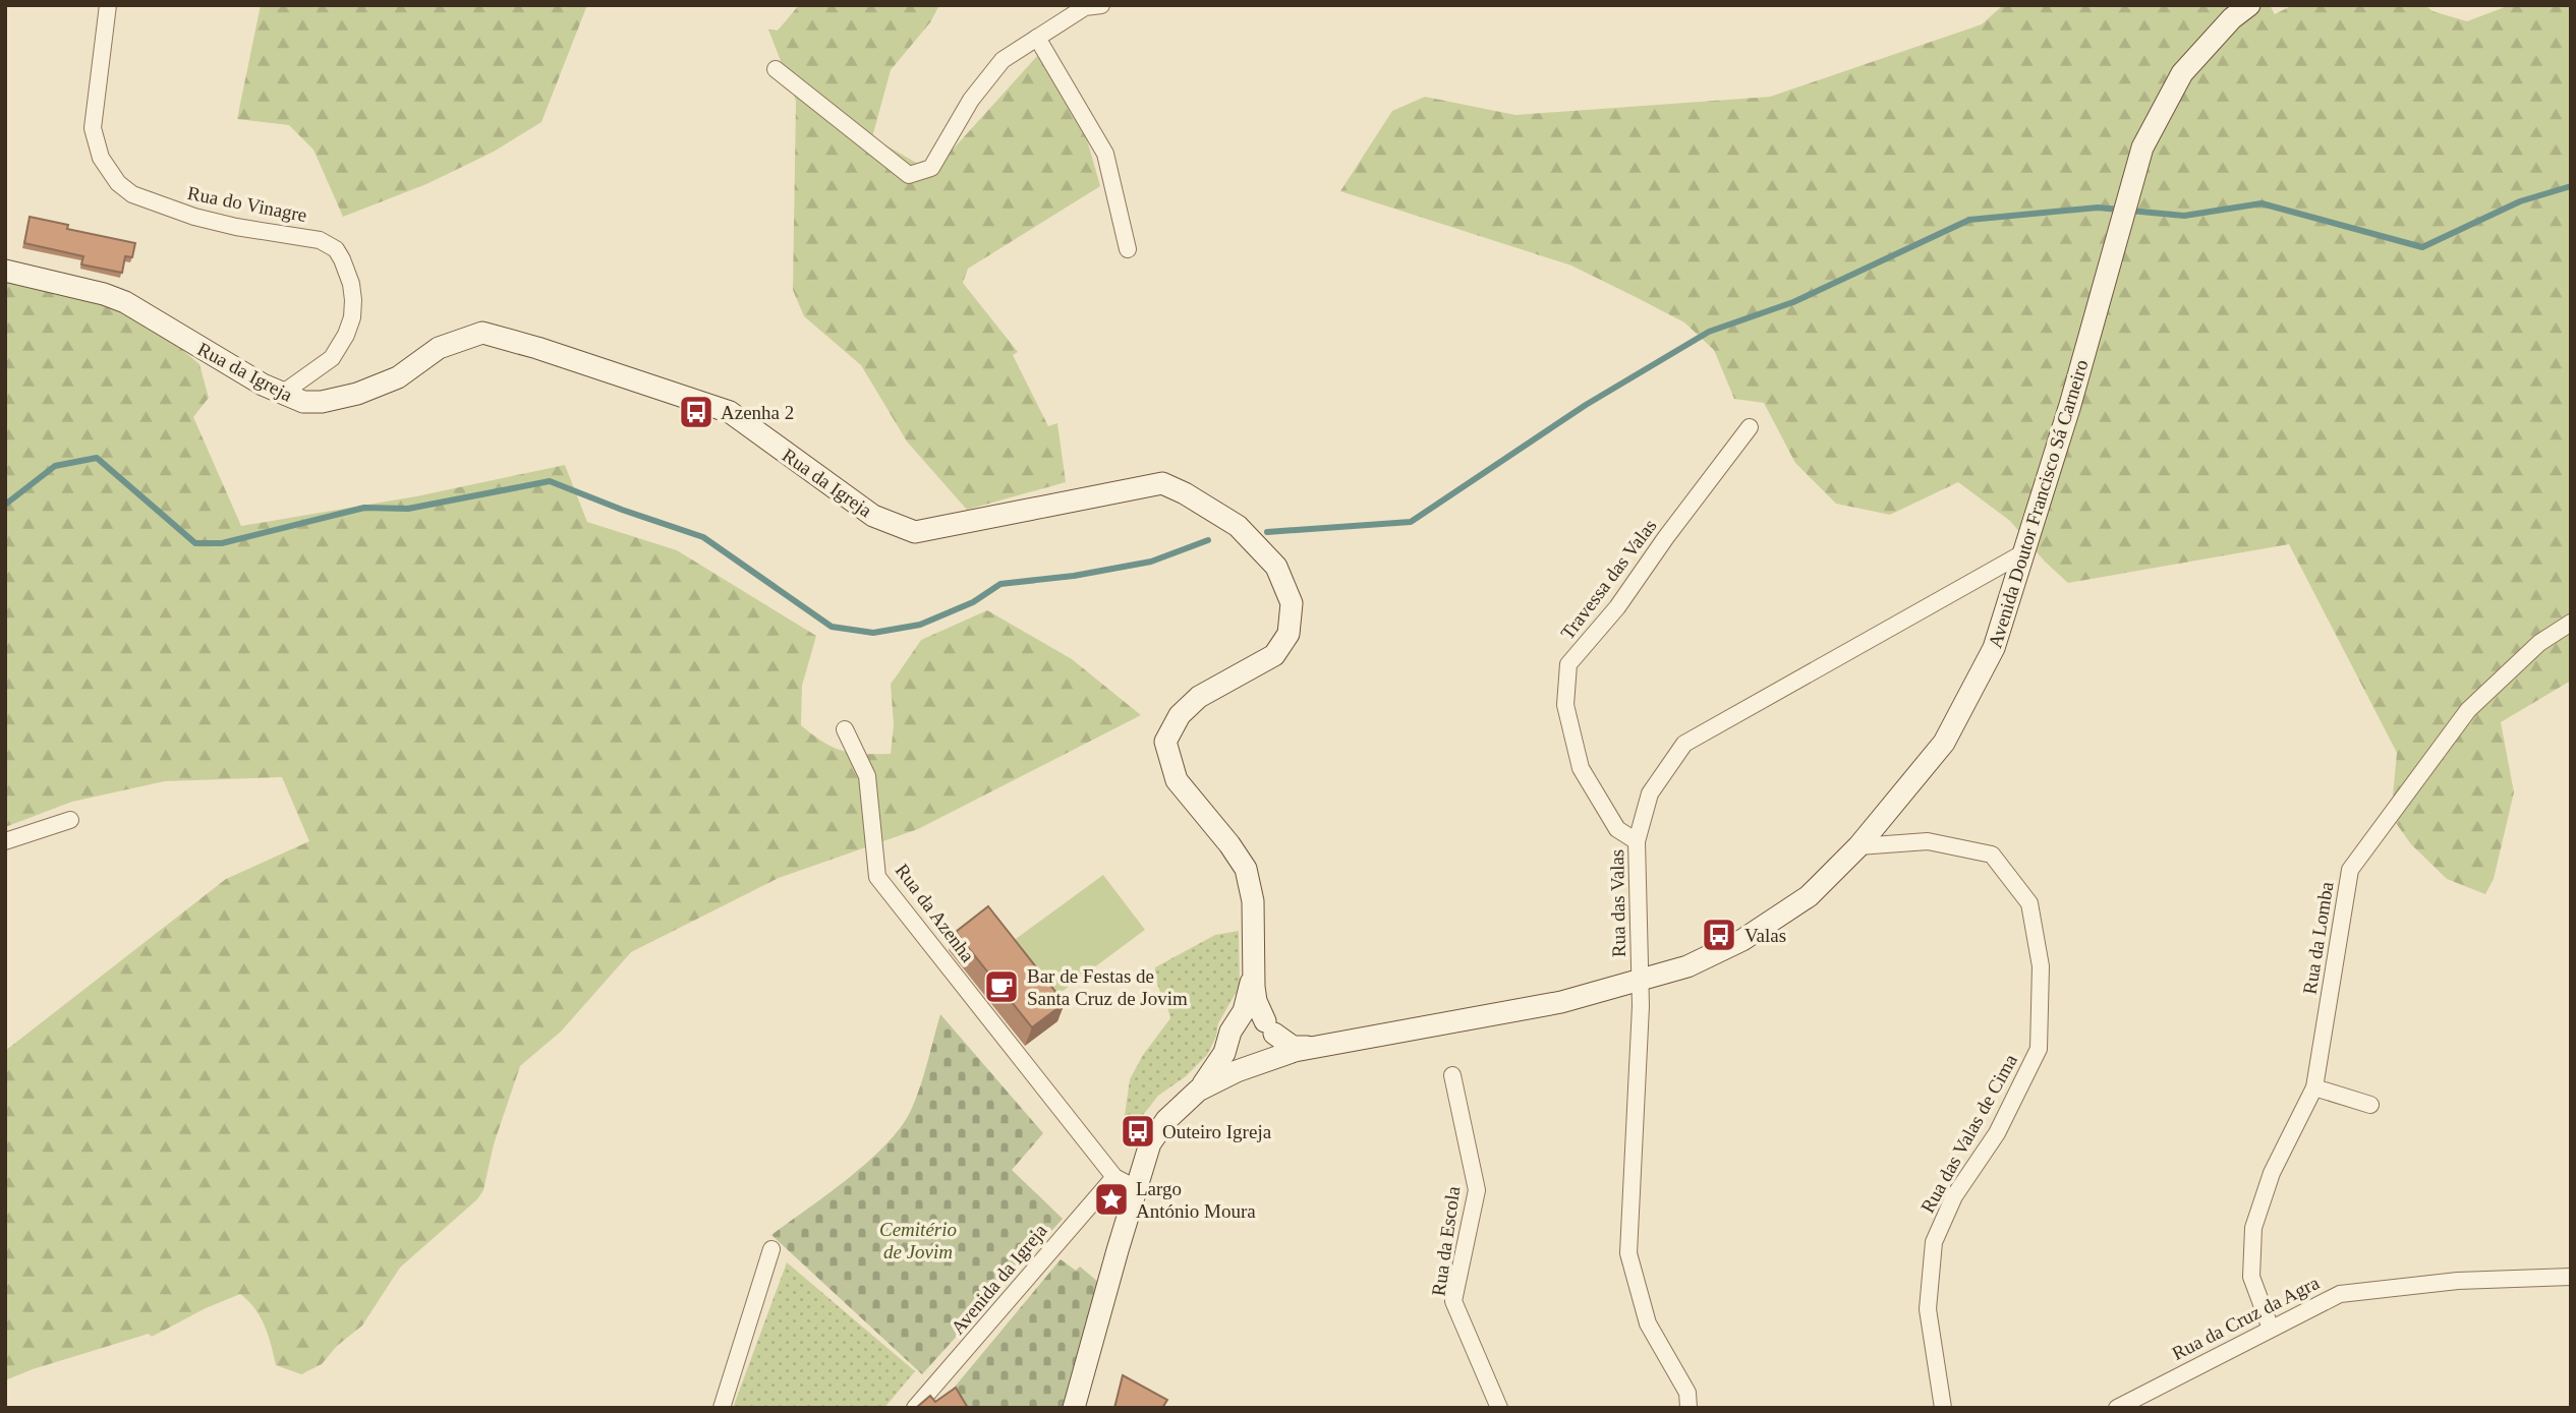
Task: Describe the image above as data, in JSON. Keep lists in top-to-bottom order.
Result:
{
  "streets": {
    "street": [
      "Rua do Vinagre",
      "Rua da Igreja",
      "Avenida Doutor Francisco Sá Carneiro",
      "Travessa das Valas",
      "Rua das Valas",
      "Rua da Azenha",
      "Rua da Lomba",
      "Rua das Valas de Cima",
      "Rua da Escola",
      "Avenida da Igreja",
      "Rua da Cruz da Agra"
    ]
  },
  "crossings": [
    ["Rua do Vinagre", "Rua da Igreja"],
    ["Rua da Igreja", "Avenida Doutor Francisco Sá Carneiro"],
    ["Avenida Doutor Francisco Sá Carneiro", "Rua das Valas"],
    ["Avenida Doutor Francisco Sá Carneiro", "Rua das Valas de Cima"],
    ["Travessa das Valas", "Rua das Valas"],
    ["Rua da Azenha", "Avenida da Igreja"],
    ["Rua da Lomba", "Rua da Cruz da Agra"]
  ],
  "parks": ["Cemitério de Jovim"],
  "places": {
    "bus stop": ["Azenha 2", "Valas", "Outeiro Igreja"],
    "cafe": ["Bar de Festas de Santa Cruz de Jovim"],
    "place": ["Largo António Moura"]
  }
}
